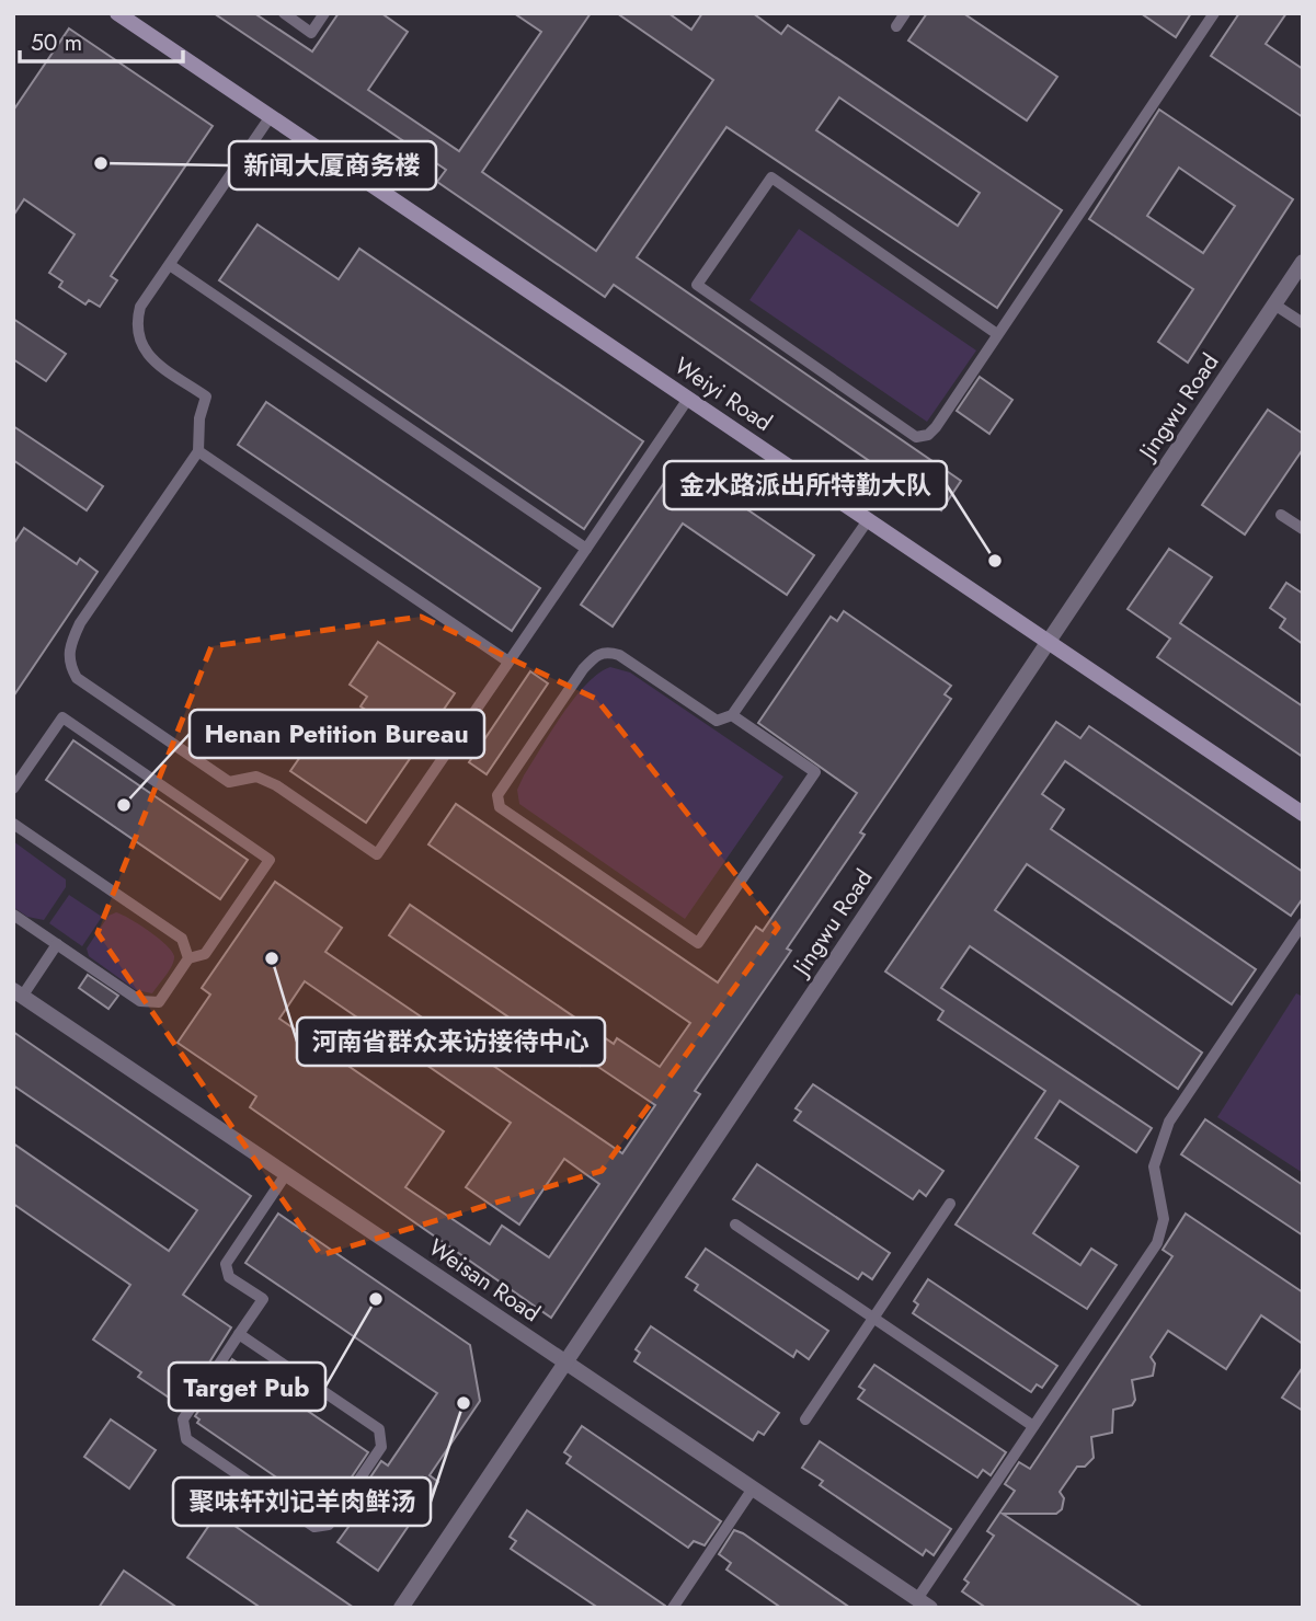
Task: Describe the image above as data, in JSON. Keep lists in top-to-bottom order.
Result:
{
  "streets": {
    "street": ["Weiyi Road", "Jingwu Road", "Weisan Road"]
  },
  "crossings": [
    ["Weiyi Road", "Jingwu Road"],
    ["Jingwu Road", "Weisan Road"]
  ],
  "places": [
    "新闻大厦商务楼",
    "金水路派出所特勤大队",
    "Henan Petition Bureau",
    "河南省群众来访接待中心",
    "Target Pub",
    "聚味轩刘记羊肉鲜汤"
  ],
  "scale_bar": "50 m"
}
